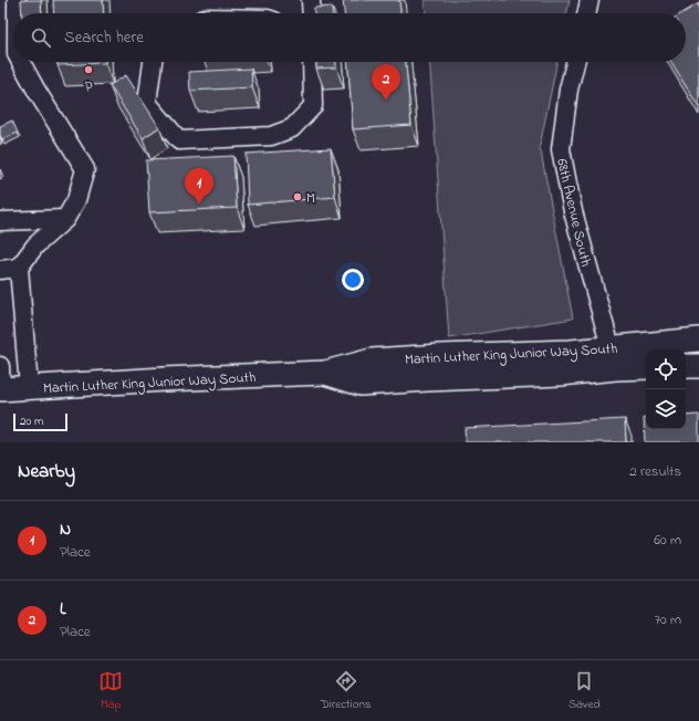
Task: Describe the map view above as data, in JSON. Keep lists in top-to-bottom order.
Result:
{
  "streets": {
    "main road": ["Martin Luther King Junior Way South"],
    "street": ["68th Avenue South"]
  },
  "crossings": [
    ["68th Avenue South", "Martin Luther King Junior Way South"]
  ],
  "places": ["P", "M"],
  "scale_bar": "20 m",
  "page": {
    "search": "Search here",
    "pins": ["2", "1"],
    "scale": "20 m",
    "heading": ["Nearby", "2 results"],
    "list": [
      {
        "mark": "1",
        "name": "N",
        "note": "Place",
        "value": "60 m"
      },
      {
        "mark": "2",
        "name": "L",
        "note": "Place",
        "value": "70 m"
      }
    ],
    "nav": ["Map", "Directions", "Saved"]
  }
}
